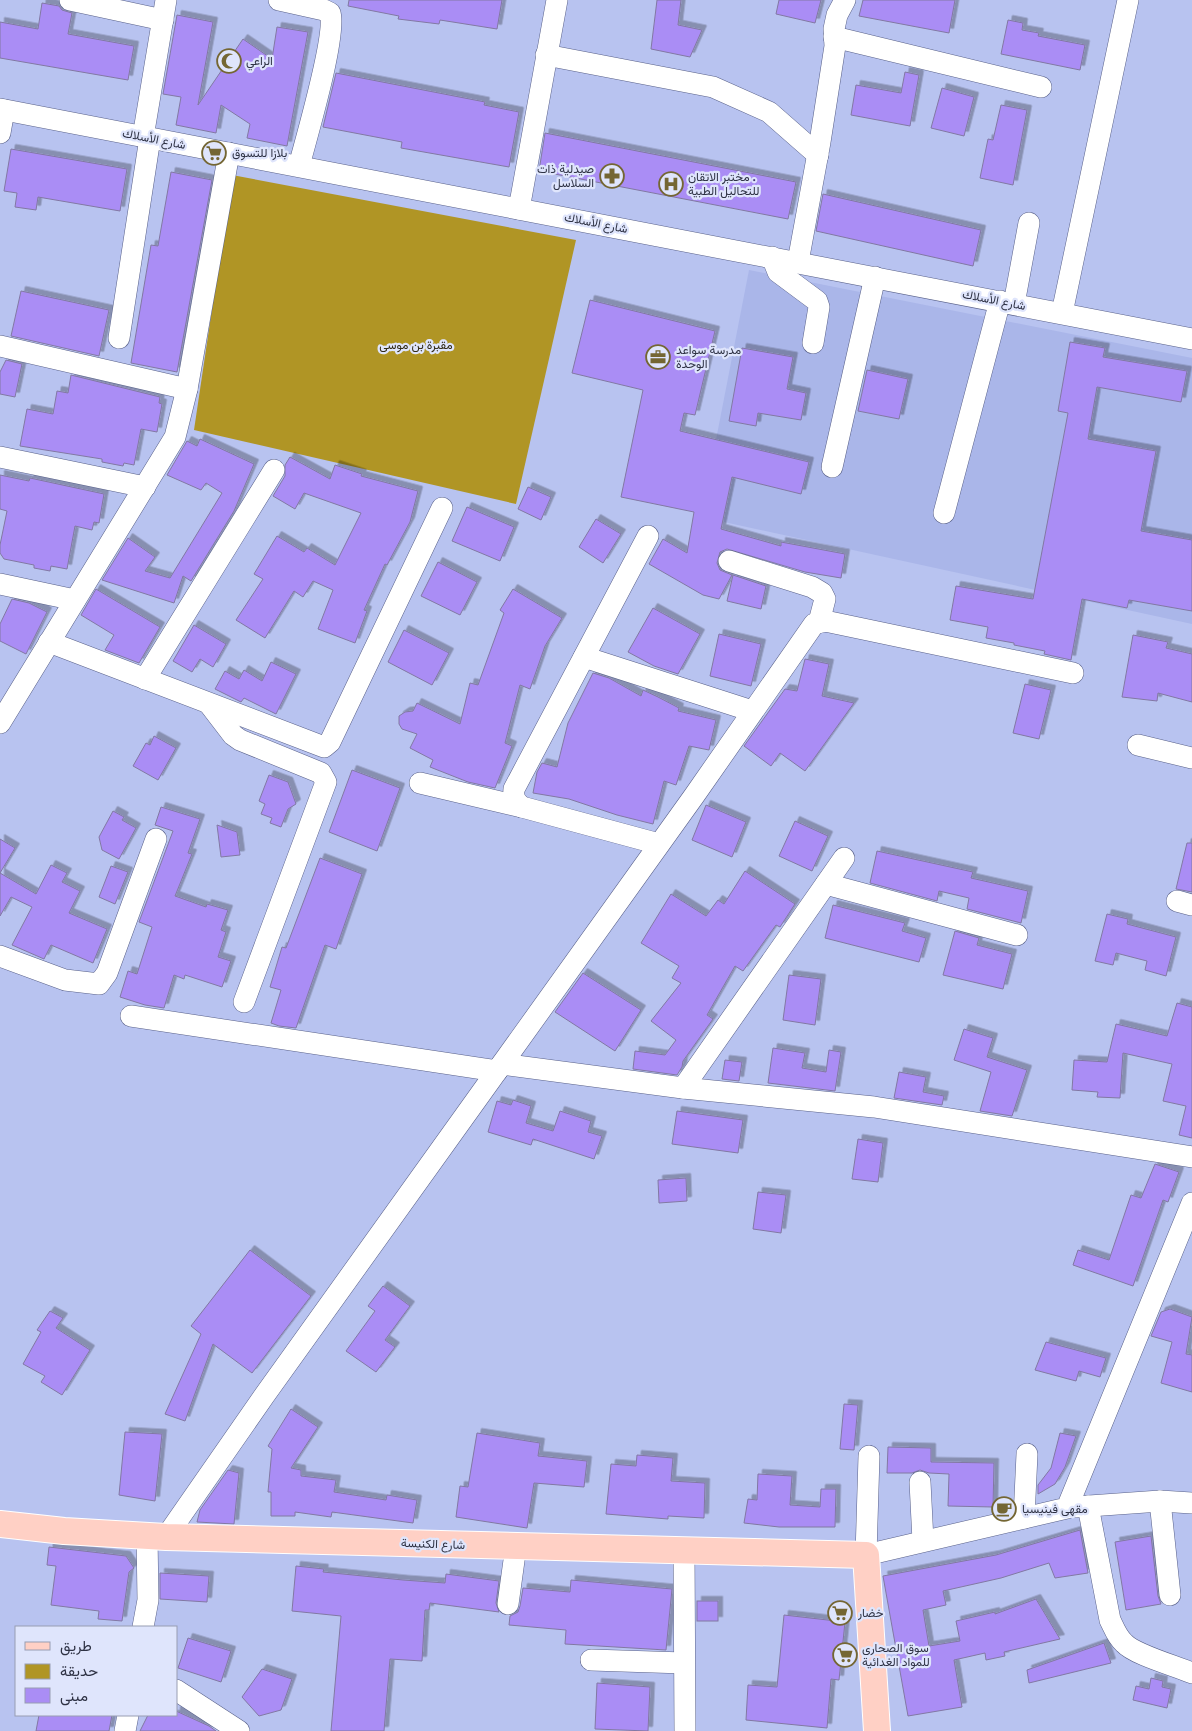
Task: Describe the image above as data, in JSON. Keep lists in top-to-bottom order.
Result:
{
  "streets": {
    "main road": ["شارع الكنيسة"],
    "street": ["شارع الأسلاك"]
  },
  "parks": ["مقبرة بن موسى"],
  "places": {
    "mosque": ["الراعي"],
    "supermarket": ["بلازا للتسوق", "خضار", "سوق الصحاري للمواد الغدائية"],
    "pharmacy": ["صيدلية ذات السلاسل"],
    "hospital": ["مختبر اﻻتقان . للتحاليل الطبية"],
    "office": ["مدرسة سواعد الوحدة"],
    "cafe": ["مقهى فينيسيا"]
  },
  "legend": ["طريق", "حديقة", "مبنى"]
}
